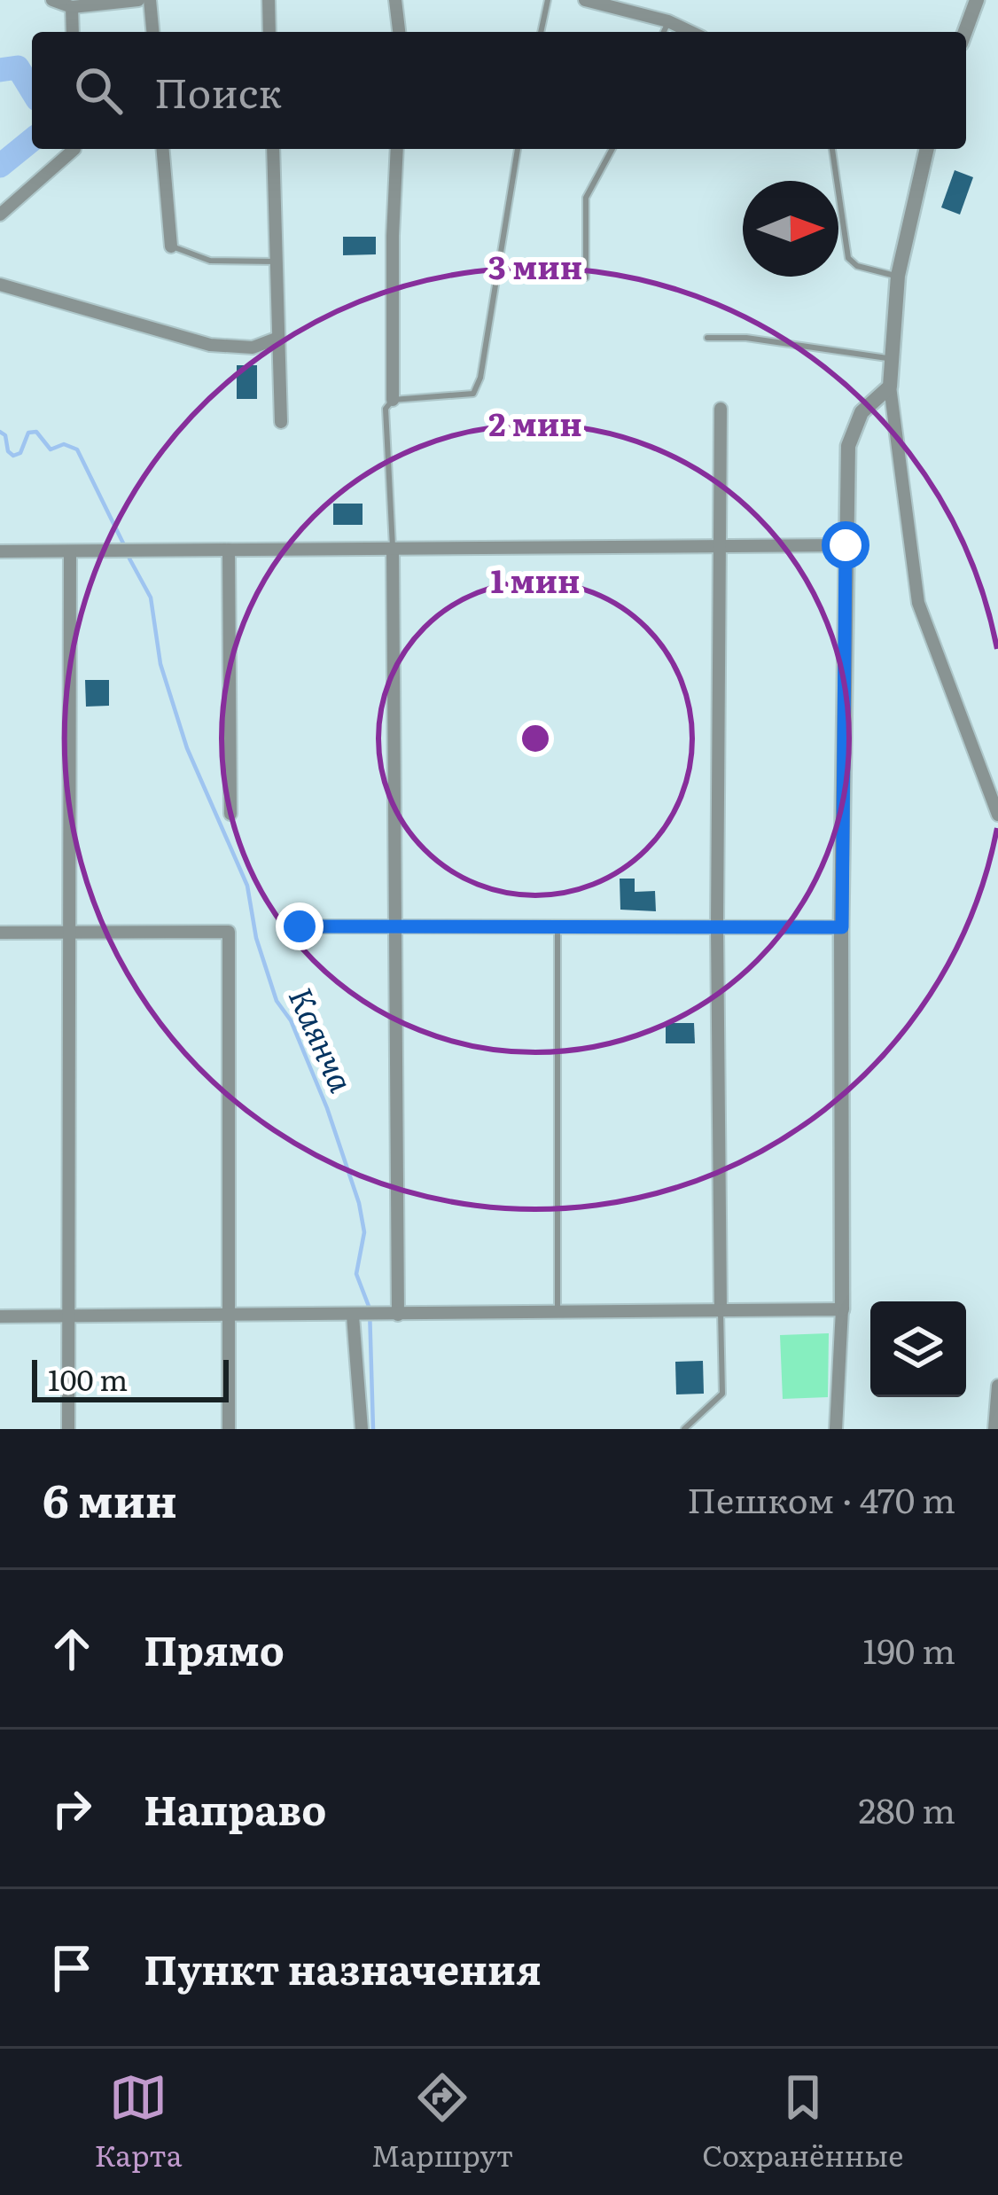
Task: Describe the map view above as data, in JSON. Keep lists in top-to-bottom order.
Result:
{
  "water": ["Каянча"],
  "scale_bar": "100 m",
  "north": "right",
  "page": {
    "search": "Поиск",
    "scale": "100 m",
    "heading": ["6 мин", "Пешком · 470 m"],
    "list": [
      ["Прямо", "190 m"],
      ["Направо", "280 m"],
      "Пункт назначения"
    ],
    "nav": ["Карта", "Маршрут", "Сохранённые"]
  },
  "rings": ["3 мин", "2 мин", "1 мин"]
}
